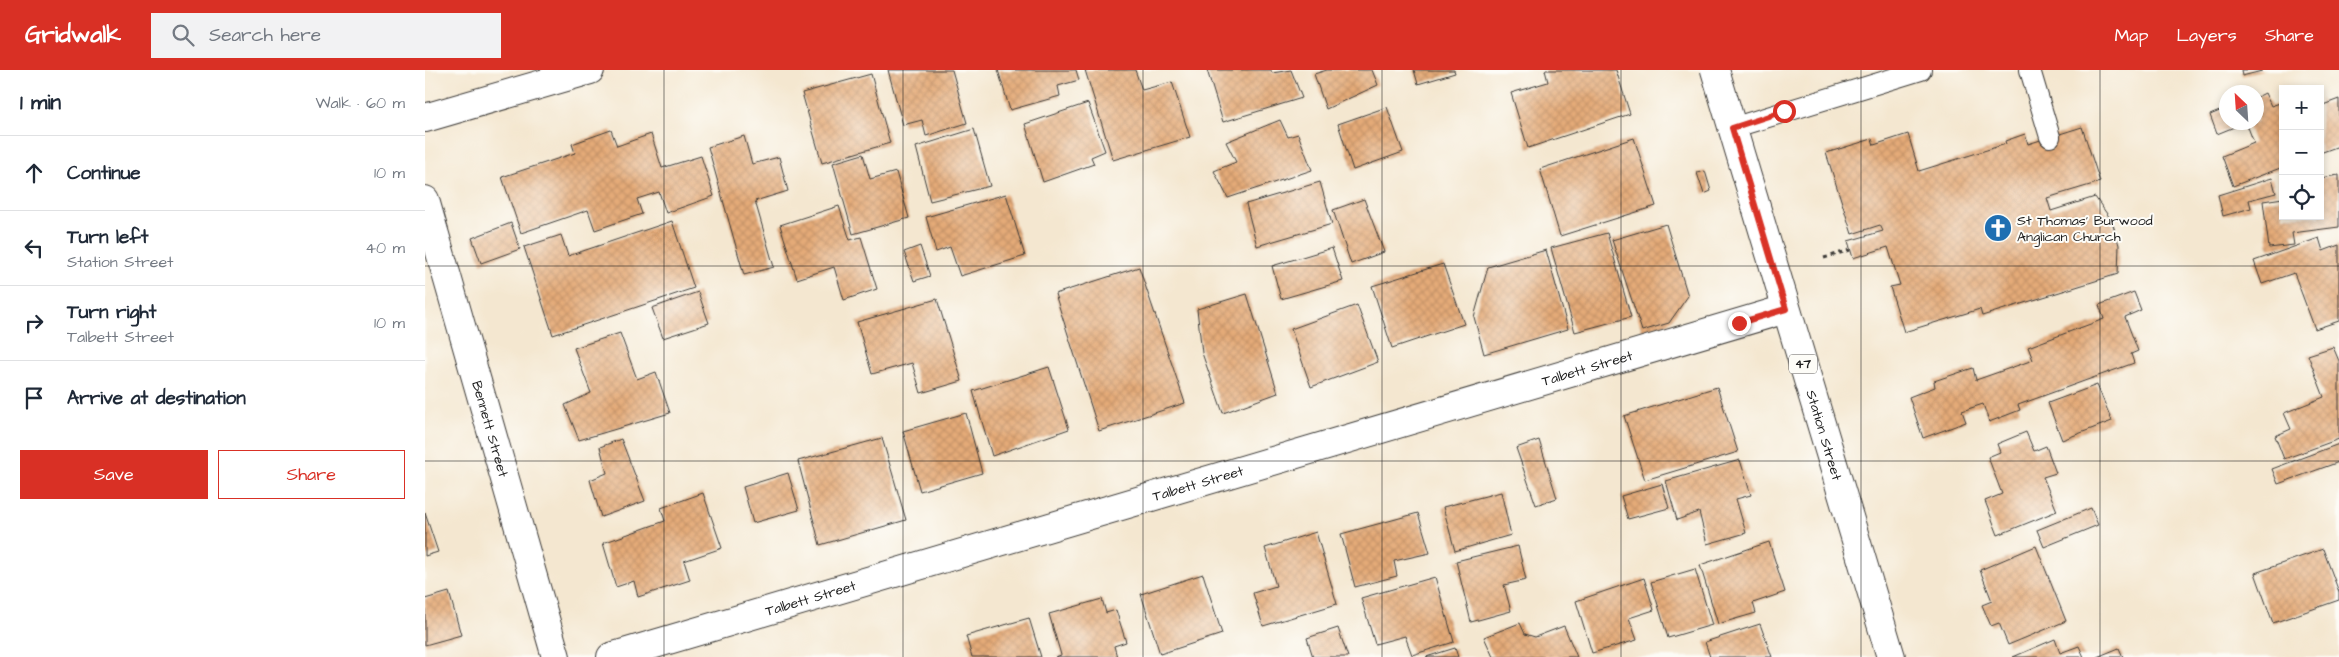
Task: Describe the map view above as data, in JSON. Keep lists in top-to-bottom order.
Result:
{
  "streets": {
    "street": [
      "47",
      "Talbett Street",
      "Bennett Street",
      "Station Street"
    ]
  },
  "crossings": [
    ["Talbett Street", "Station Street"]
  ],
  "places": {
    "church": ["St Thomas' Burwood Anglican Church"]
  },
  "north": "top left",
  "page": {
    "header": "Gridwalk",
    "search": "Search here",
    "nav": ["Map", "Layers", "Share"],
    "heading": ["1 min", "Walk · 60 m"],
    "map_buttons": ["+", "−"],
    "list": [
      ["Continue", "10 m"],
      ["Turn left", "Station Street", "40 m"],
      ["Turn right", "Talbett Street", "10 m"],
      "Arrive at destination"
    ],
    "buttons": ["Save", "Share"]
  }
}
